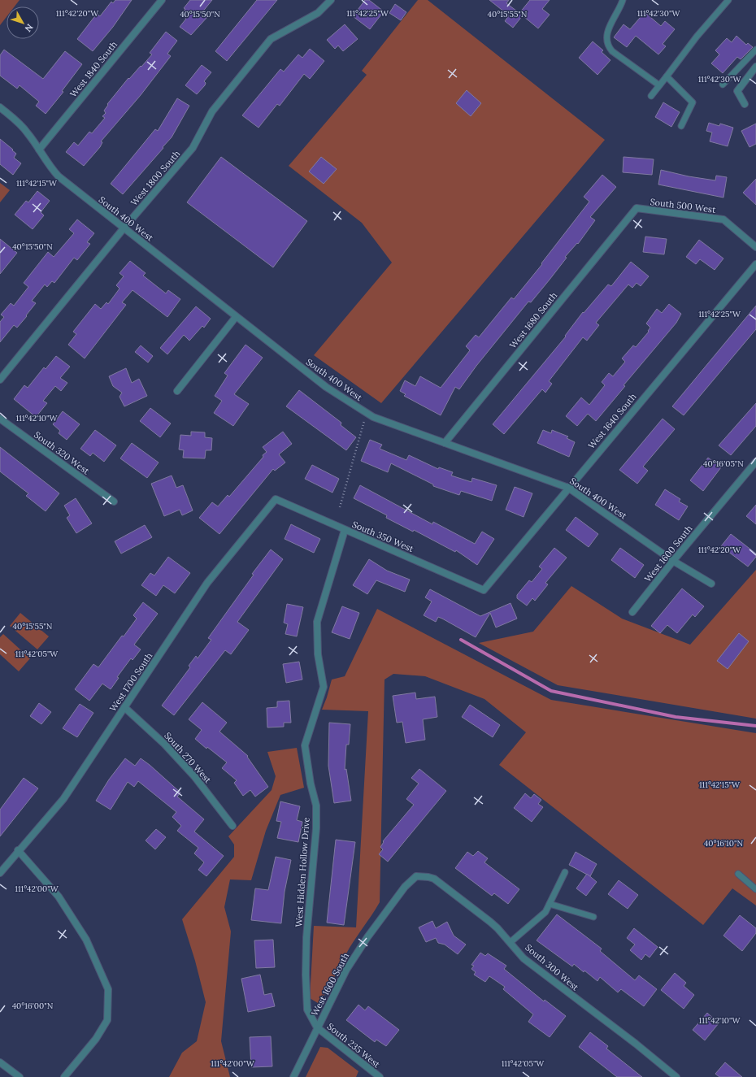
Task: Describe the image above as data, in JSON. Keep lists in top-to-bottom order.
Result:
{
  "streets": {
    "street": [
      "West 1840 South",
      "West 1800 South",
      "South 500 West",
      "South 400 West",
      "West 1680 South",
      "West 1640 South",
      "South 320 West",
      "South 350 West",
      "West 1600 South",
      "West 1700 South",
      "South 270 West",
      "West Hidden Hollow Drive",
      "South 300 West",
      "South 235 West"
    ]
  },
  "crossings": [
    ["West 1840 South", "South 400 West"],
    ["West 1800 South", "South 400 West"],
    ["South 500 West", "West 1680 South"],
    ["South 400 West", "West 1680 South"],
    ["South 400 West", "West 1640 South"],
    ["South 400 West", "West 1600 South"],
    ["West 1640 South", "South 350 West"],
    ["South 350 West", "West 1700 South"],
    ["South 350 West", "West Hidden Hollow Drive"],
    ["West 1600 South", "West Hidden Hollow Drive"],
    ["West 1600 South", "South 300 West"],
    ["West 1600 South", "South 235 West"],
    ["West 1700 South", "South 270 West"],
    ["West Hidden Hollow Drive", "South 235 West"]
  ],
  "north": "bottom right",
  "coordinates": [
    "111°42'25\"W",
    "111°42'20\"W",
    "111°42'30\"W",
    "40°15'50\"N",
    "40°15'55\"N",
    "111°42'15\"W",
    "111°42'10\"W",
    "40°16'05\"N",
    "111°42'05\"W",
    "40°16'10\"N",
    "111°42'00\"W",
    "40°16'00\"N"
  ]
}
